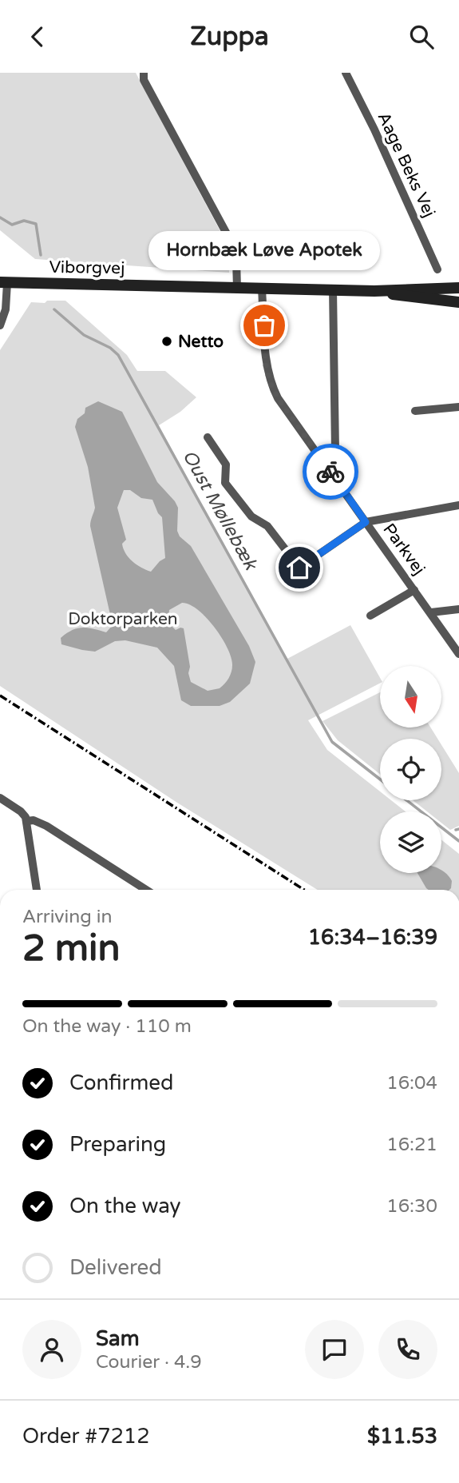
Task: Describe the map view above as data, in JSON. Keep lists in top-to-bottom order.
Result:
{
  "streets": {
    "street": ["Aage Beks Vej", "Viborgvej", "Parkvej"]
  },
  "crossings": [
    ["Viborgvej", "Parkvej"]
  ],
  "water": ["Oust Møllebæk"],
  "parks": ["Doktorparken"],
  "places": ["Hornbæk Løve Apotek", "Netto"],
  "north": "bottom",
  "page": {
    "header": "Zuppa",
    "bubble": "Hornbæk Løve Apotek",
    "heading": ["2 min", "Arriving in", "16:34–16:39"],
    "panel": [
      "Sam",
      "Courier · 4.9",
      "Order #7212",
      "$11.53"
    ],
    "bar": "On the way · 110 m",
    "list": [
      ["Confirmed", "16:04"],
      ["Preparing", "16:21"],
      ["On the way", "16:30"],
      "Delivered"
    ]
  }
}
